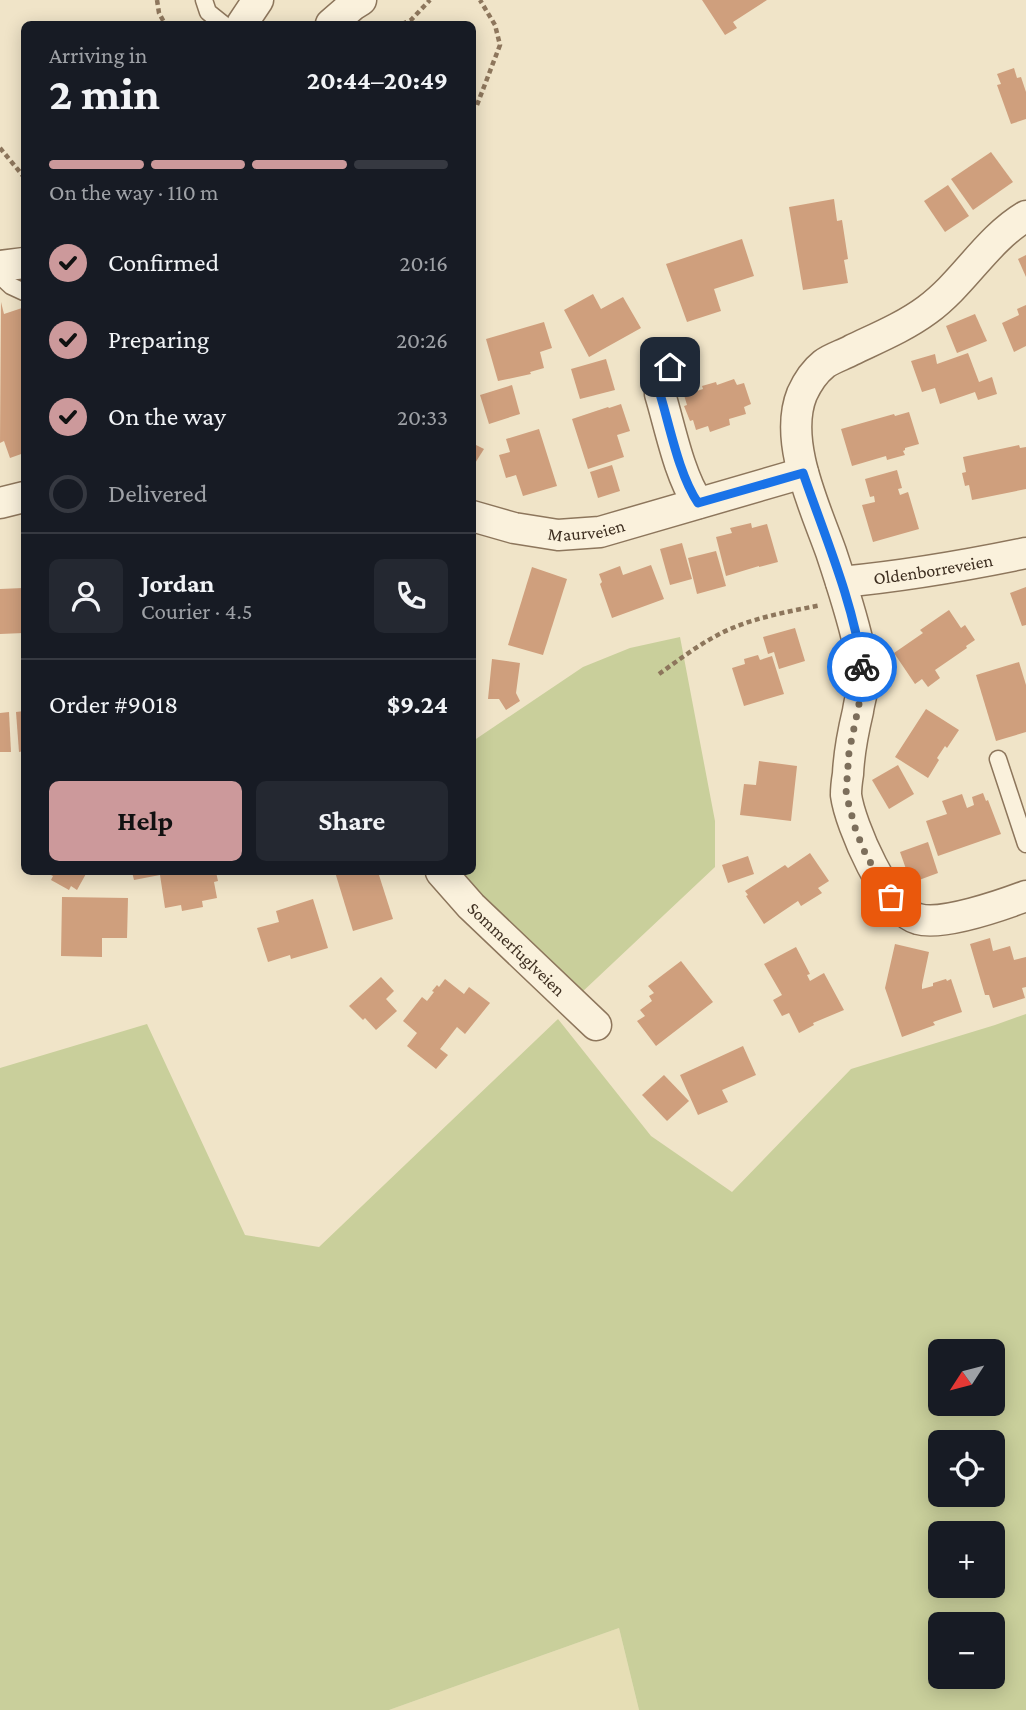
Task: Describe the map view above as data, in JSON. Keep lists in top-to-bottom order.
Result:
{
  "streets": {
    "street": ["Maurveien", "Oldenborreveien", "Sommerfuglveien"]
  },
  "north": "bottom left",
  "page": {
    "heading": ["2 min", "Arriving in", "20:44–20:49"],
    "panel": [
      "Jordan",
      "Courier · 4.5",
      "Order #9018",
      "$9.24"
    ],
    "bar": "On the way · 110 m",
    "list": [
      ["Confirmed", "20:16"],
      ["Preparing", "20:26"],
      ["On the way", "20:33"],
      "Delivered"
    ],
    "buttons": ["Help", "Share"],
    "map_buttons": ["+", "−"]
  }
}
